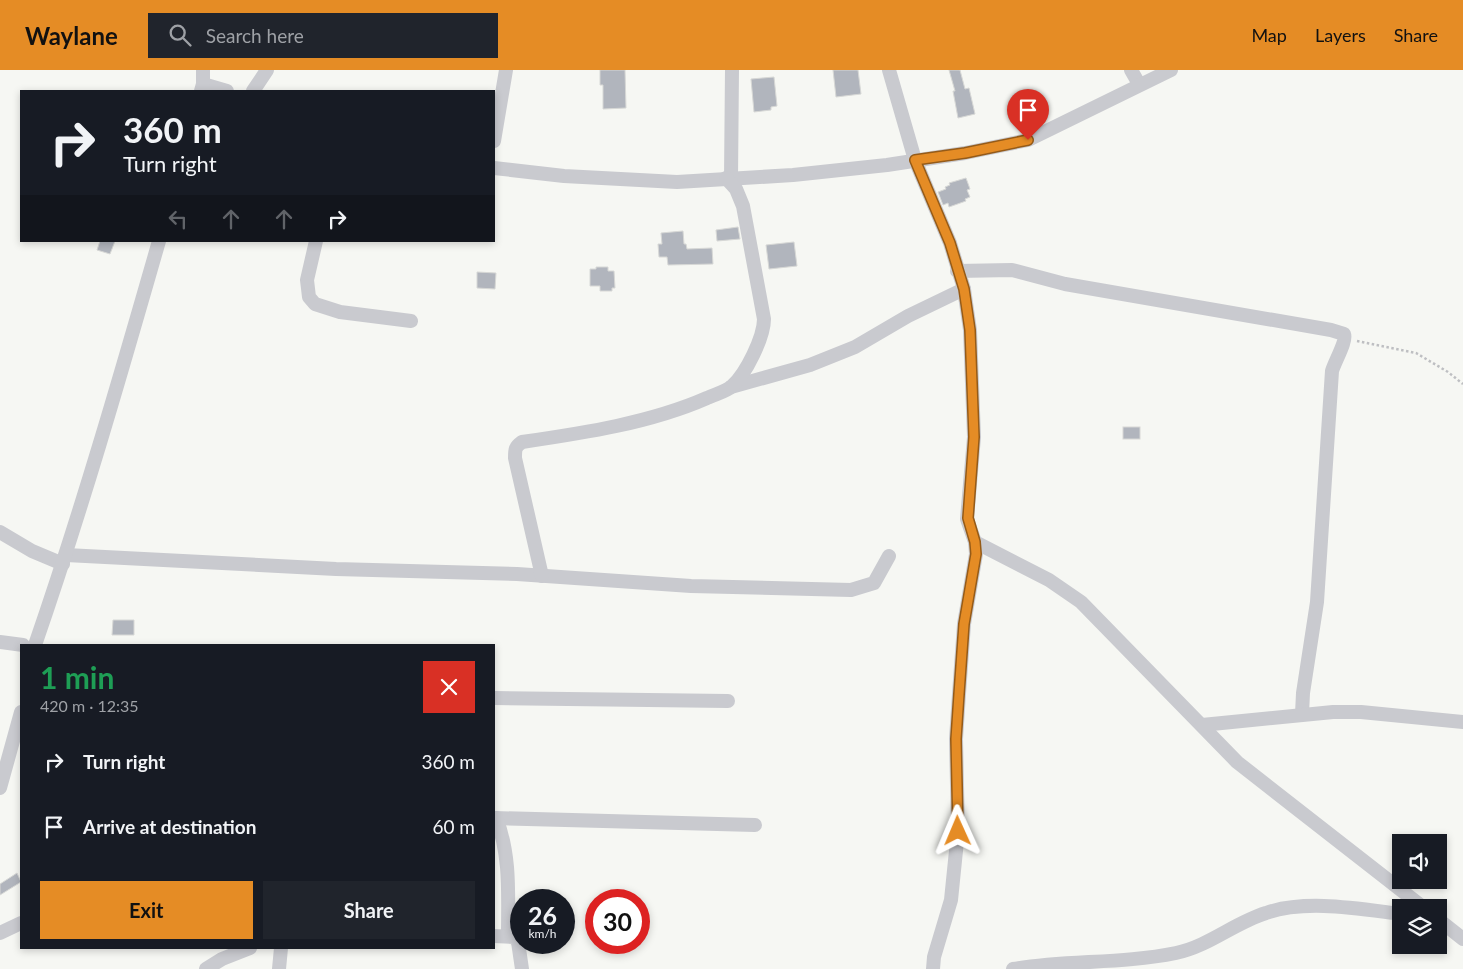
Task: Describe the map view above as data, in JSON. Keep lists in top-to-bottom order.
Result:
{
  "page": {
    "header": "Waylane",
    "search": "Search here",
    "nav": ["Map", "Layers", "Share"],
    "turn": ["360 m", "Turn right"],
    "heading": ["1 min", "420 m · 12:35"],
    "list": [
      {
        "name": "Turn right",
        "value": "360 m"
      },
      {
        "name": "Arrive at destination",
        "value": "60 m"
      }
    ],
    "buttons": ["Exit", "Share"],
    "speed": "26 km/h",
    "limit": "30"
  }
}
